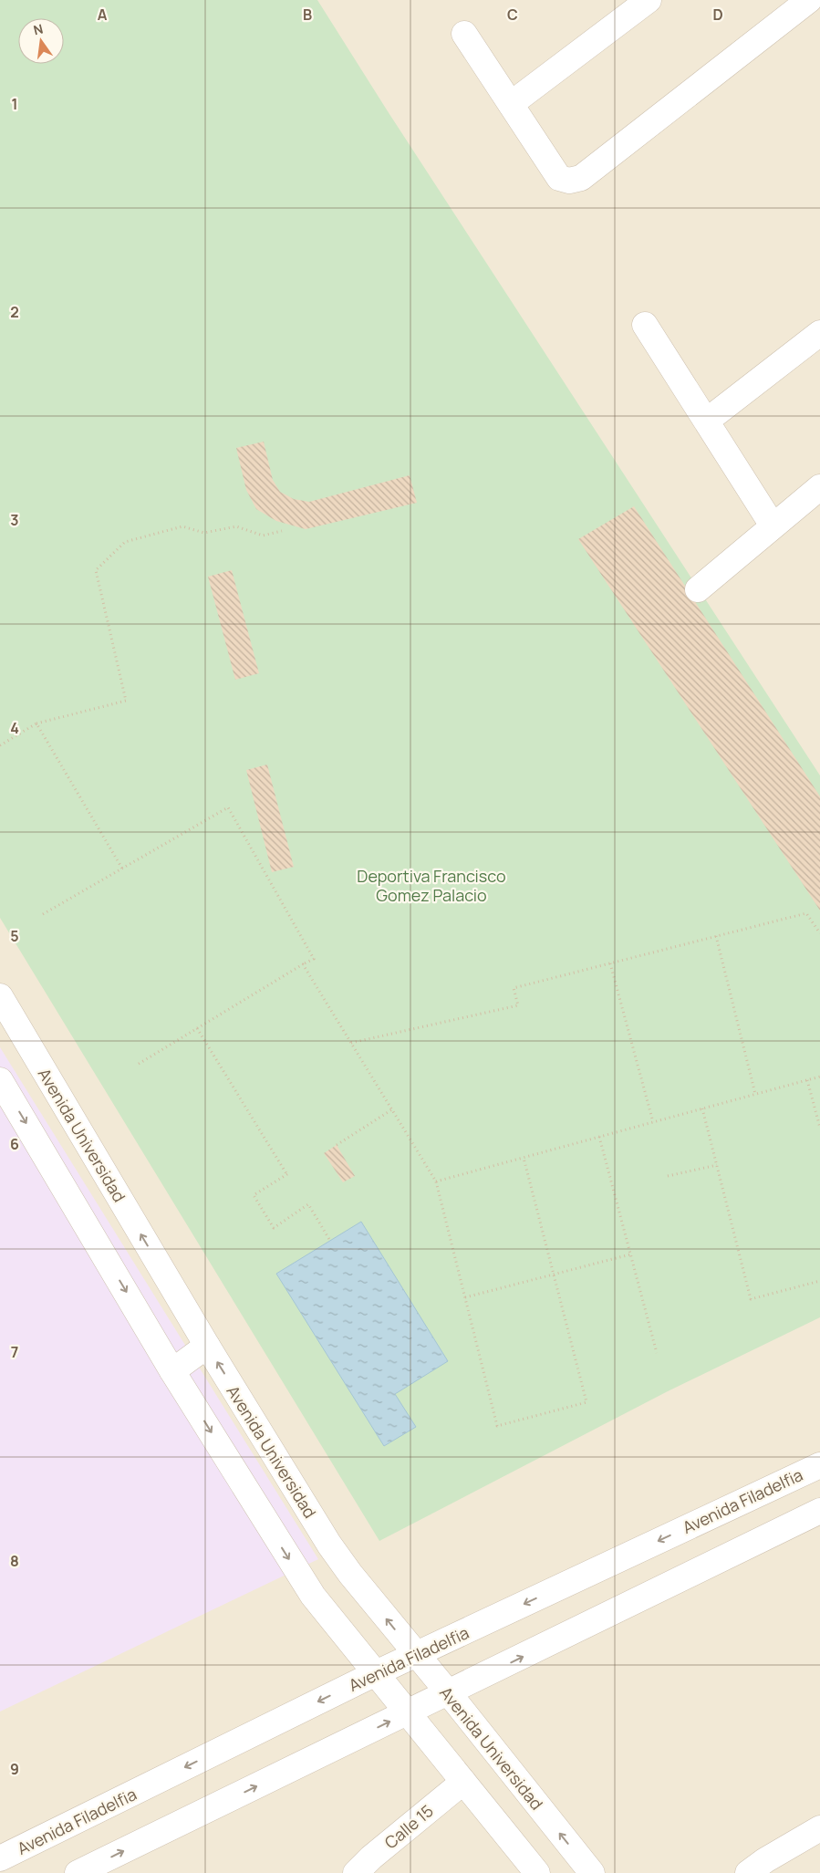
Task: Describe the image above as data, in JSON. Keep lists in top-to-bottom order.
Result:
{
  "streets": {
    "street": ["Avenida Universidad", "Avenida Filadelfia", "Calle 15"]
  },
  "crossings": [
    ["Avenida Universidad", "Avenida Filadelfia"]
  ],
  "parks": ["Deportiva Francisco Gomez Palacio"],
  "north": "top",
  "grid": {
    "columns": [
      "A",
      "B",
      "C",
      "D"
    ],
    "rows": [
      "1",
      "2",
      "3",
      "4",
      "5",
      "6",
      "7",
      "8",
      "9"
    ]
  }
}
